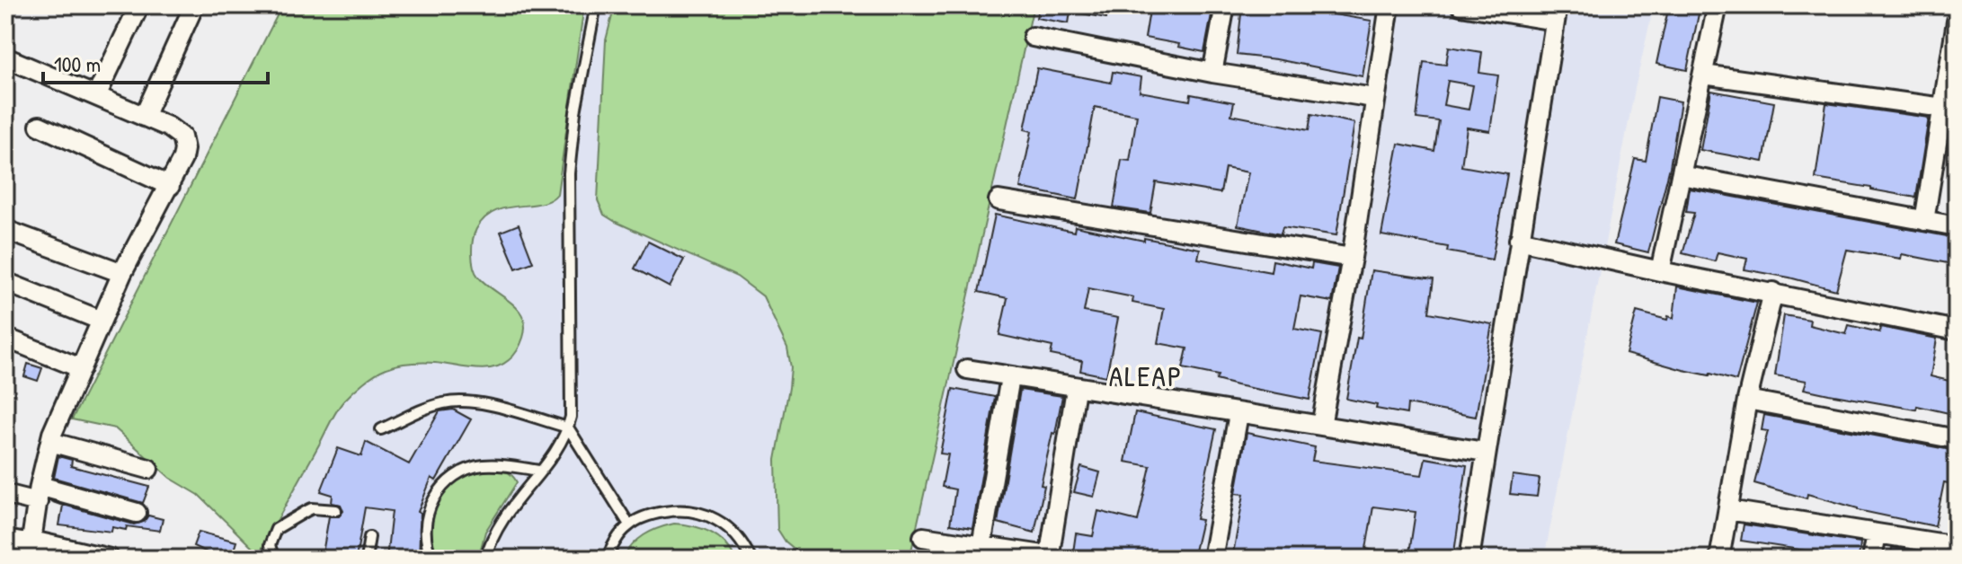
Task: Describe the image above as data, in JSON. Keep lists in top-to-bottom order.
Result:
{
  "districts": ["ALEAP"],
  "scale_bar": "100 m"
}
